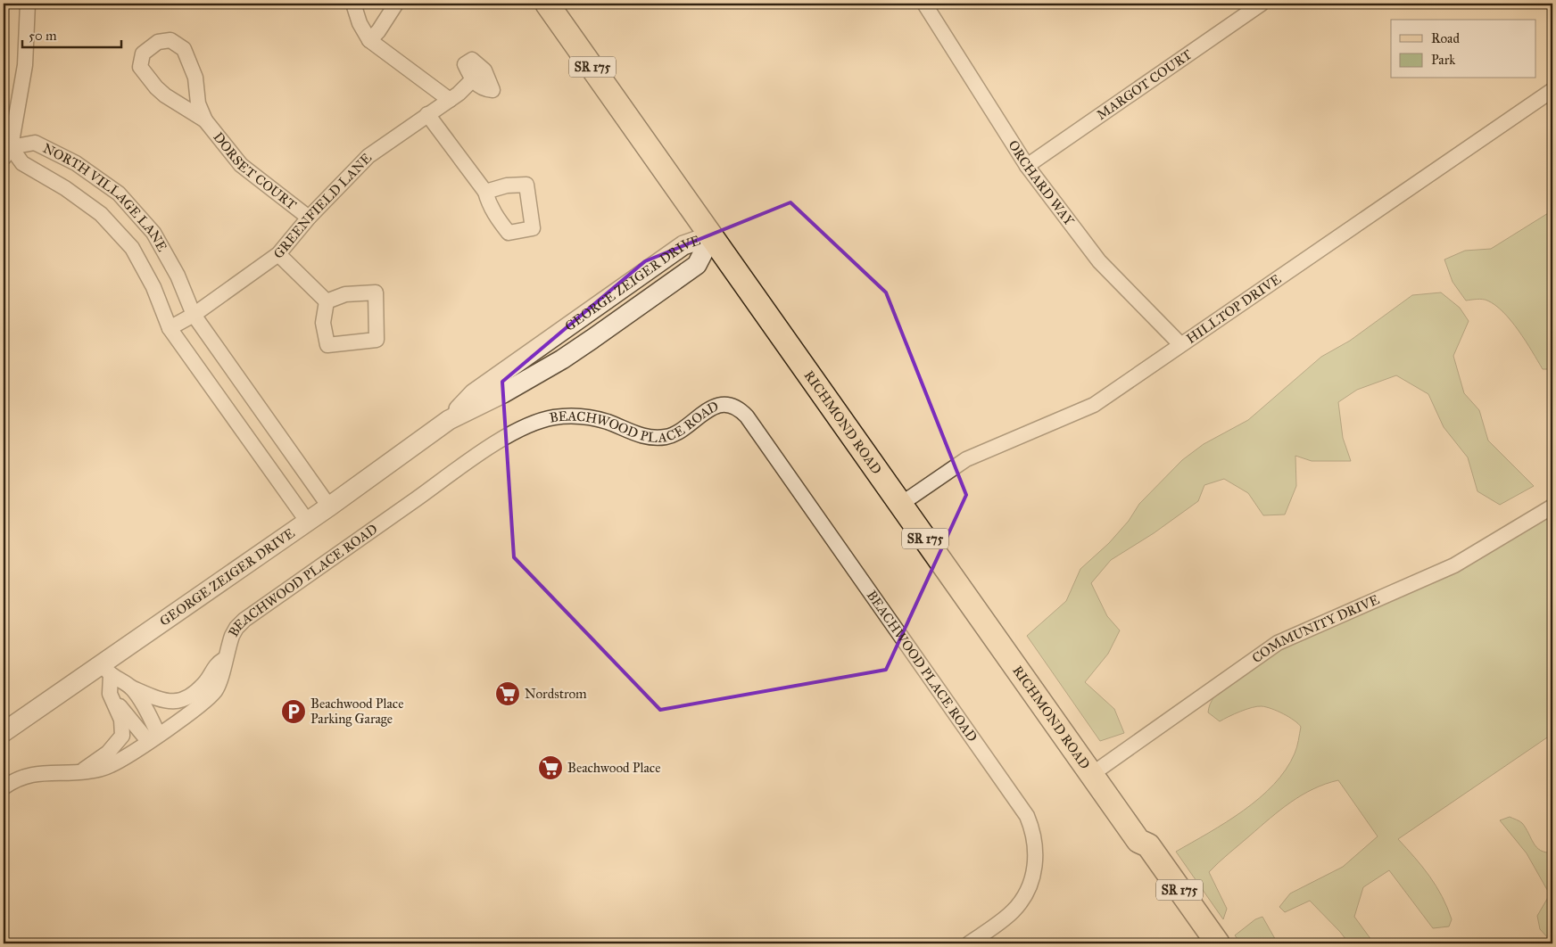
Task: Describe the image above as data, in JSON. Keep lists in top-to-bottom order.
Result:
{
  "streets": {
    "main road": ["SR 175", "RICHMOND ROAD"],
    "street": [
      "MARGOT COURT",
      "DORSET COURT",
      "ORCHARD WAY",
      "NORTH VILLAGE LANE",
      "GREENFIELD LANE",
      "GEORGE ZEIGER DRIVE",
      "HILLTOP DRIVE",
      "BEACHWOOD PLACE ROAD",
      "COMMUNITY DRIVE"
    ]
  },
  "crossings": [
    ["MARGOT COURT", "ORCHARD WAY"],
    ["DORSET COURT", "GREENFIELD LANE"],
    ["ORCHARD WAY", "HILLTOP DRIVE"],
    ["NORTH VILLAGE LANE", "GREENFIELD LANE"],
    ["NORTH VILLAGE LANE", "GEORGE ZEIGER DRIVE"],
    ["GEORGE ZEIGER DRIVE", "RICHMOND ROAD"],
    ["HILLTOP DRIVE", "RICHMOND ROAD"],
    ["RICHMOND ROAD", "COMMUNITY DRIVE"]
  ],
  "places": {
    "supermarket": ["Nordstrom", "Beachwood Place"],
    "parking": ["Beachwood Place Parking Garage"]
  },
  "legend": ["Road", "Park"],
  "scale_bar": "50 m"
}
